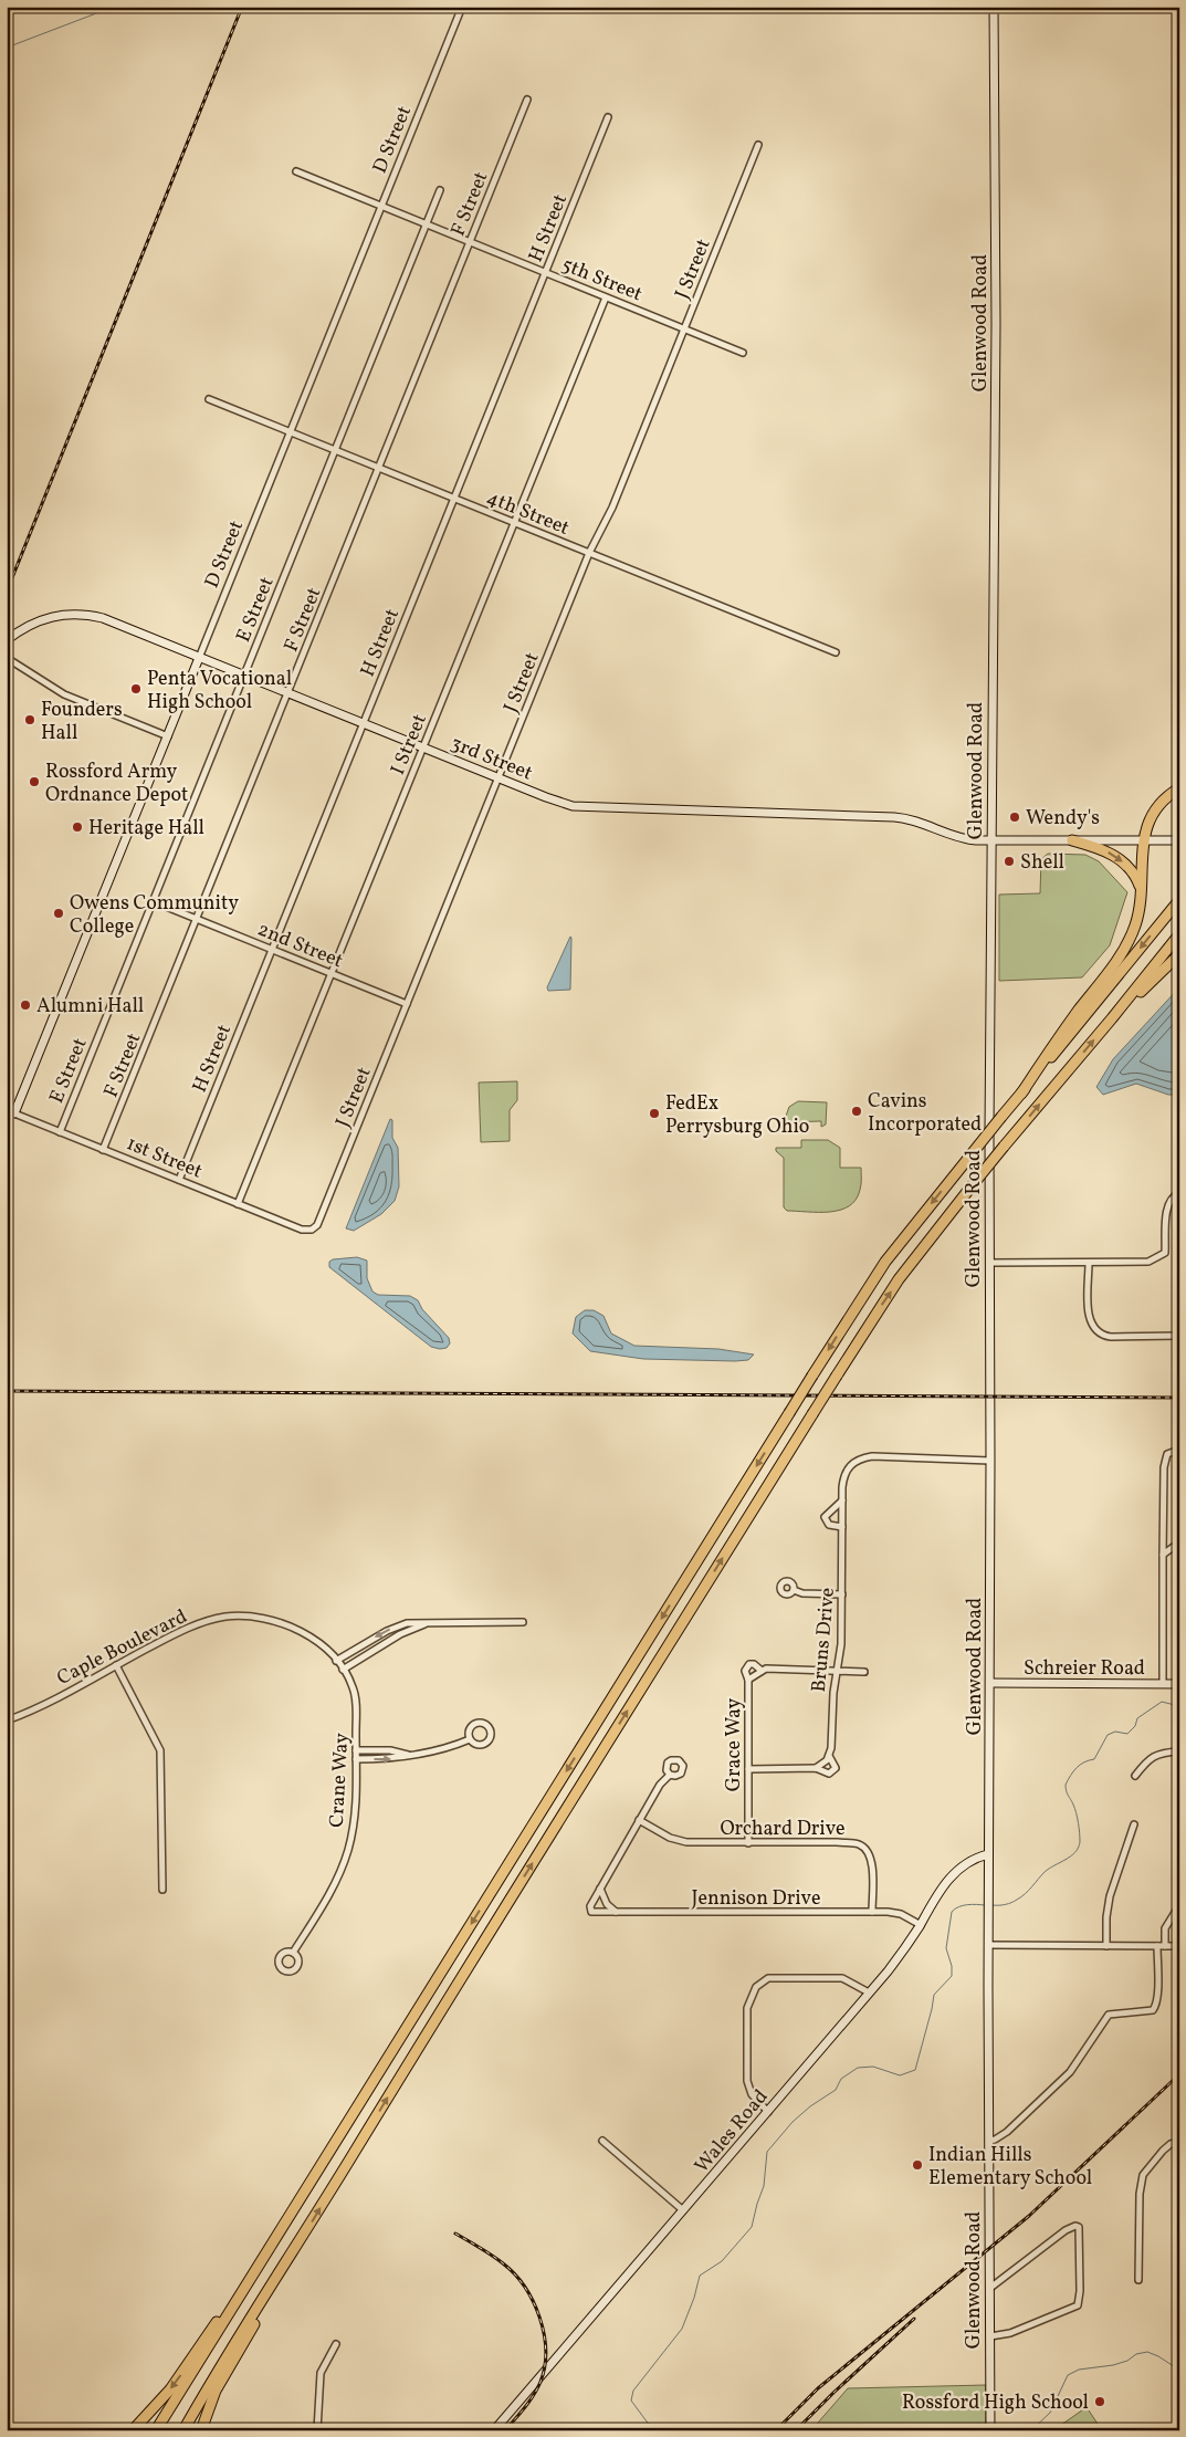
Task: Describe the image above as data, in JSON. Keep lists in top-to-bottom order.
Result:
{
  "streets": {
    "street": [
      "D Street",
      "F Street",
      "H Street",
      "J Street",
      "5th Street",
      "Glenwood Road",
      "4th Street",
      "E Street",
      "I Street",
      "3rd Street",
      "2nd Street",
      "1st Street",
      "Bruns Drive",
      "Caple Boulevard",
      "Schreier Road",
      "Grace Way",
      "Crane Way",
      "Orchard Drive",
      "Jennison Drive",
      "Wales Road"
    ]
  },
  "crossings": [
    ["D Street", "5th Street"],
    ["D Street", "4th Street"],
    ["D Street", "3rd Street"],
    ["D Street", "1st Street"],
    ["F Street", "5th Street"],
    ["F Street", "4th Street"],
    ["F Street", "3rd Street"],
    ["F Street", "2nd Street"],
    ["F Street", "1st Street"],
    ["H Street", "5th Street"],
    ["H Street", "4th Street"],
    ["H Street", "3rd Street"],
    ["H Street", "2nd Street"],
    ["H Street", "1st Street"],
    ["J Street", "5th Street"],
    ["J Street", "4th Street"],
    ["J Street", "3rd Street"],
    ["J Street", "2nd Street"],
    ["J Street", "1st Street"],
    ["5th Street", "E Street"],
    ["5th Street", "I Street"],
    ["Glenwood Road", "3rd Street"],
    ["Glenwood Road", "Bruns Drive"],
    ["Glenwood Road", "Schreier Road"],
    ["Glenwood Road", "Wales Road"],
    ["4th Street", "E Street"],
    ["4th Street", "I Street"],
    ["E Street", "3rd Street"],
    ["E Street", "2nd Street"],
    ["E Street", "1st Street"],
    ["I Street", "3rd Street"],
    ["I Street", "2nd Street"],
    ["I Street", "1st Street"],
    ["Bruns Drive", "Grace Way"],
    ["Caple Boulevard", "Crane Way"],
    ["Grace Way", "Orchard Drive"],
    ["Orchard Drive", "Jennison Drive"],
    ["Jennison Drive", "Wales Road"]
  ],
  "places": [
    "Penta Vocational High School",
    "Founders Hall",
    "Rossford Army Ordnance Depot",
    "Wendy's",
    "Heritage Hall",
    "Shell",
    "Owens Community College",
    "Alumni Hall",
    "Cavins Incorporated",
    "FedEx Perrysburg Ohio",
    "Indian Hills Elementary School",
    "Rossford High School"
  ]
}
